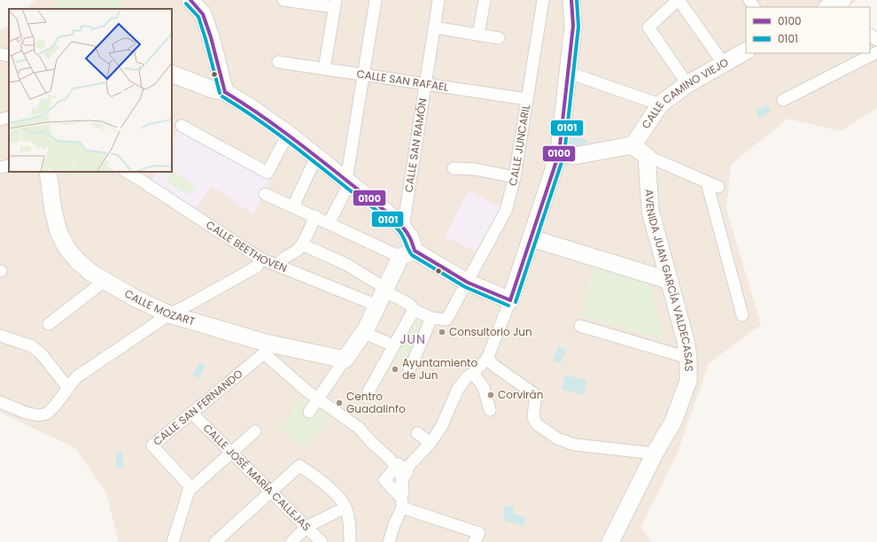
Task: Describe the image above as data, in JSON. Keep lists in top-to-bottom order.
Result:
{
  "streets": {
    "street": [
      "CALLE SAN RAFAEL",
      "CALLE CAMINO VIEJO",
      "CALLE SAN RAMÓN",
      "CALLE JUNCARIL",
      "CALLE BEETHOVEN",
      "AVENIDA JUAN GARCÍA VALDECASAS",
      "CALLE MOZART",
      "CALLE SAN FERNANDO",
      "CALLE JOSÉ MARÍA CALLEJAS"
    ]
  },
  "crossings": [
    ["CALLE SAN RAFAEL", "CALLE SAN RAMÓN"],
    ["CALLE SAN RAFAEL", "CALLE JUNCARIL"],
    ["CALLE MOZART", "CALLE SAN FERNANDO"],
    ["CALLE SAN FERNANDO", "CALLE JOSÉ MARÍA CALLEJAS"]
  ],
  "districts": ["JUN"],
  "places": [
    "Consultorio Jun",
    "Ayuntamiento de Jun",
    "Corvirán",
    "Centro Guadalinfo"
  ],
  "lines": ["transit line 0100", "transit line 0101"],
  "legend": ["0100", "0101"]
}
